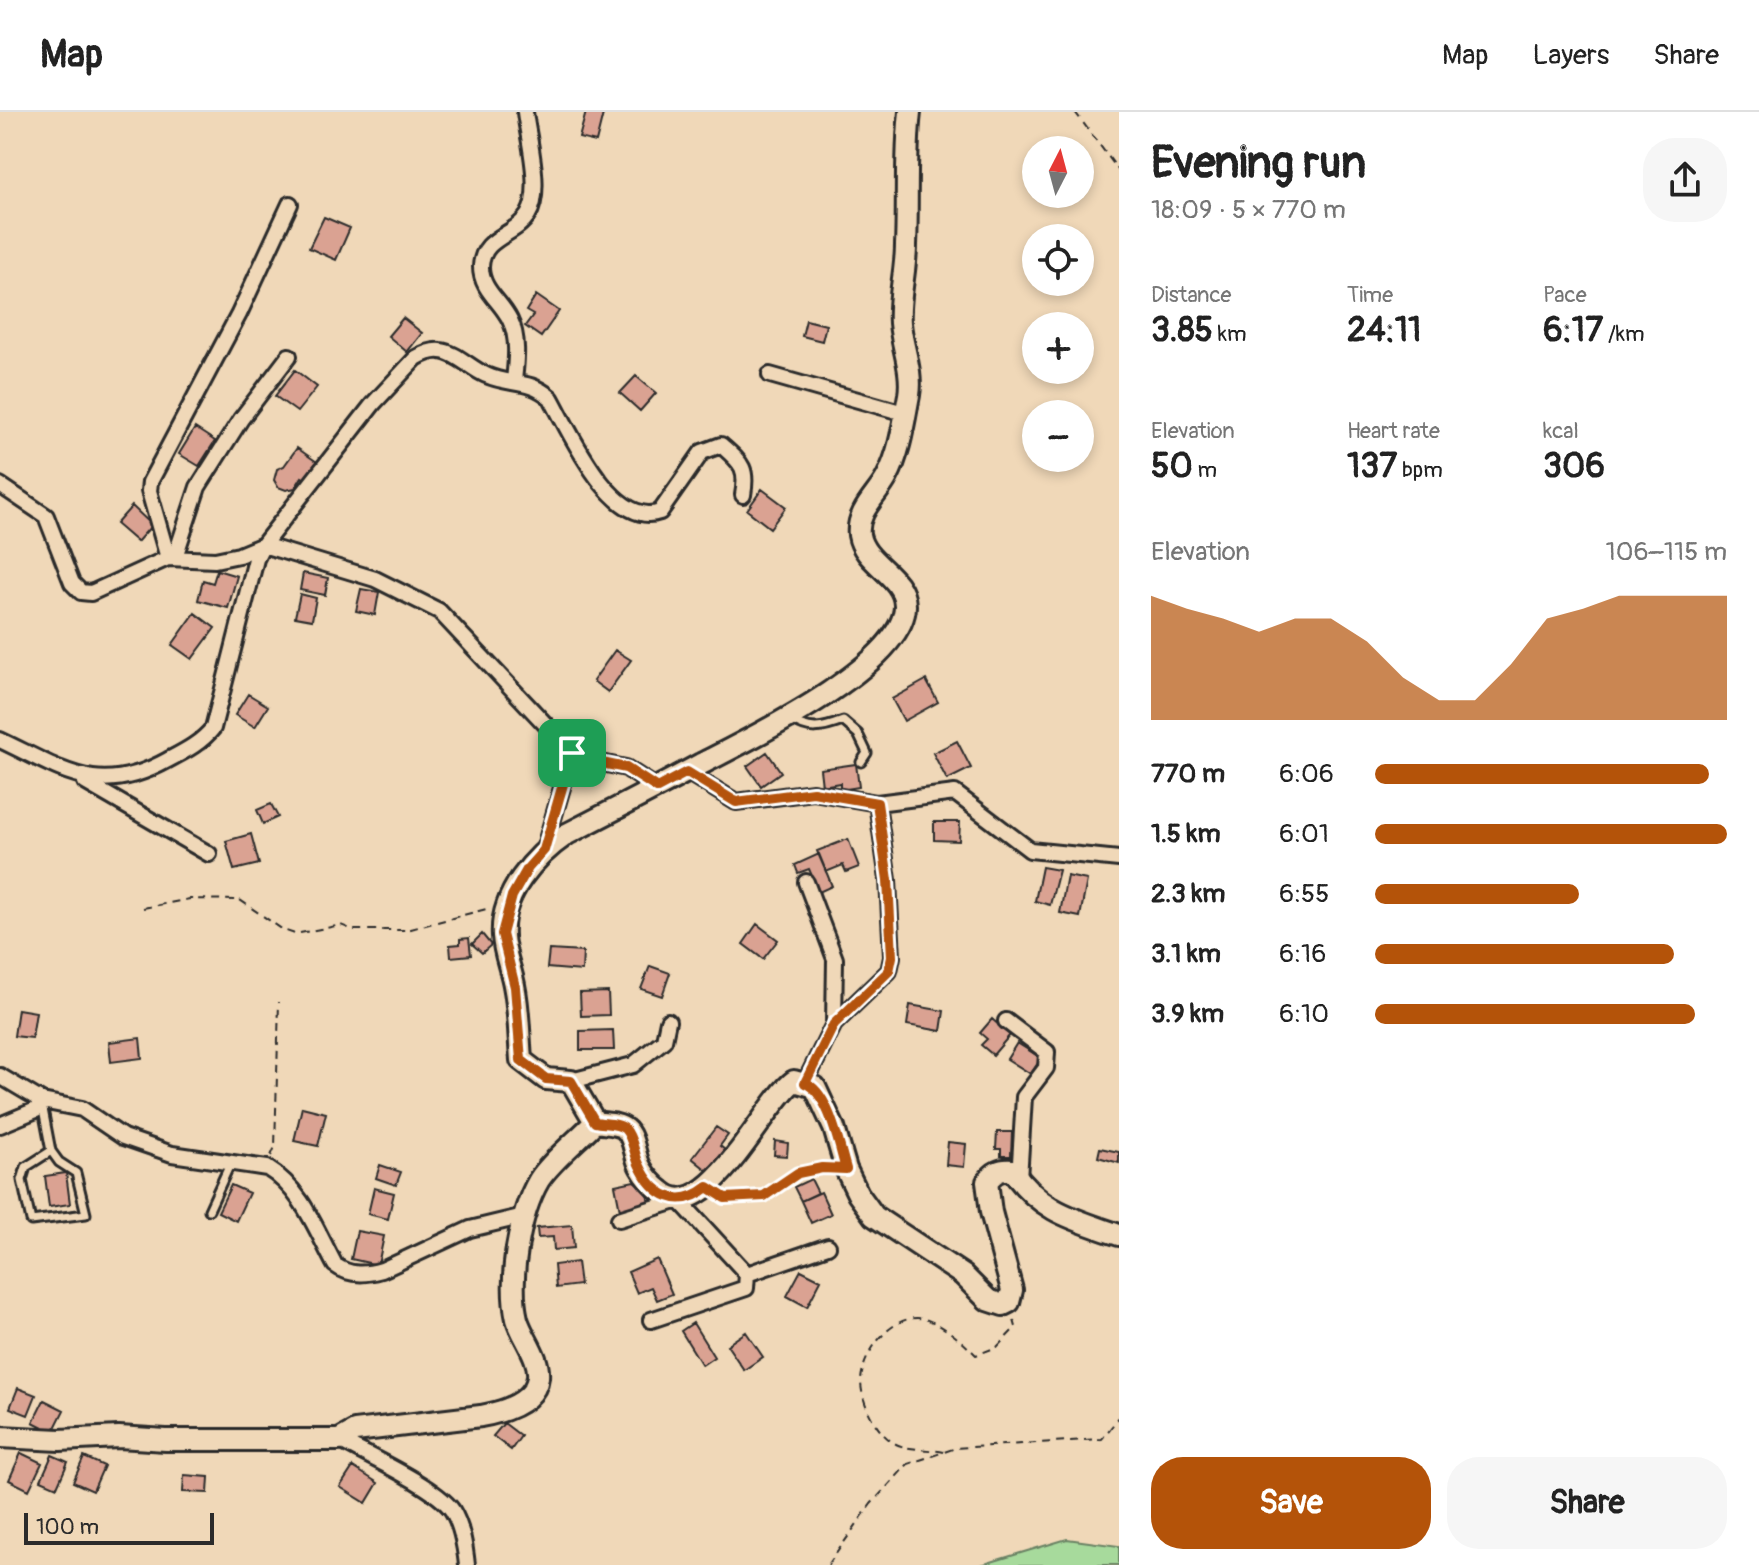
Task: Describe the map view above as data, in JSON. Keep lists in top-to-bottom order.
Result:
{
  "scale_bar": "100 m",
  "north": "top",
  "page": {
    "header": "Map",
    "nav": ["Map", "Layers", "Share"],
    "heading": ["Evening run", "18:09 · 5 × 770 m"],
    "map_buttons": ["+", "−"],
    "stats": [
      ["Distance", "3.85 km"],
      ["Time", "24:11"],
      ["Pace", "6:17 /km"],
      ["Elevation", "50 m"],
      ["Heart rate", "137 bpm"],
      ["kcal", "306"]
    ],
    "chart": ["Elevation", "106–115 m"],
    "list": [
      {
        "name": "770 m",
        "note": "6:06"
      },
      {
        "name": "1.5 km",
        "note": "6:01"
      },
      {
        "name": "2.3 km",
        "note": "6:55"
      },
      {
        "name": "3.1 km",
        "note": "6:16"
      },
      {
        "name": "3.9 km",
        "note": "6:10"
      }
    ],
    "buttons": ["Save", "Share"],
    "scale": "100 m"
  }
}
